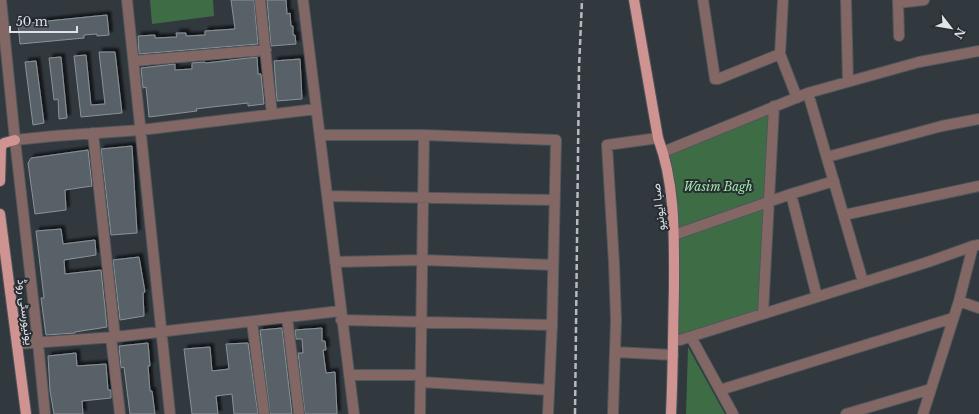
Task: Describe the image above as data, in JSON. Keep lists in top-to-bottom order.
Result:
{
  "streets": {
    "main road": ["صبا ایونیو", "یونیورسٹی روڈ"]
  },
  "parks": ["Wasim Bagh"],
  "scale_bar": "50 m",
  "north": "bottom right"
}
